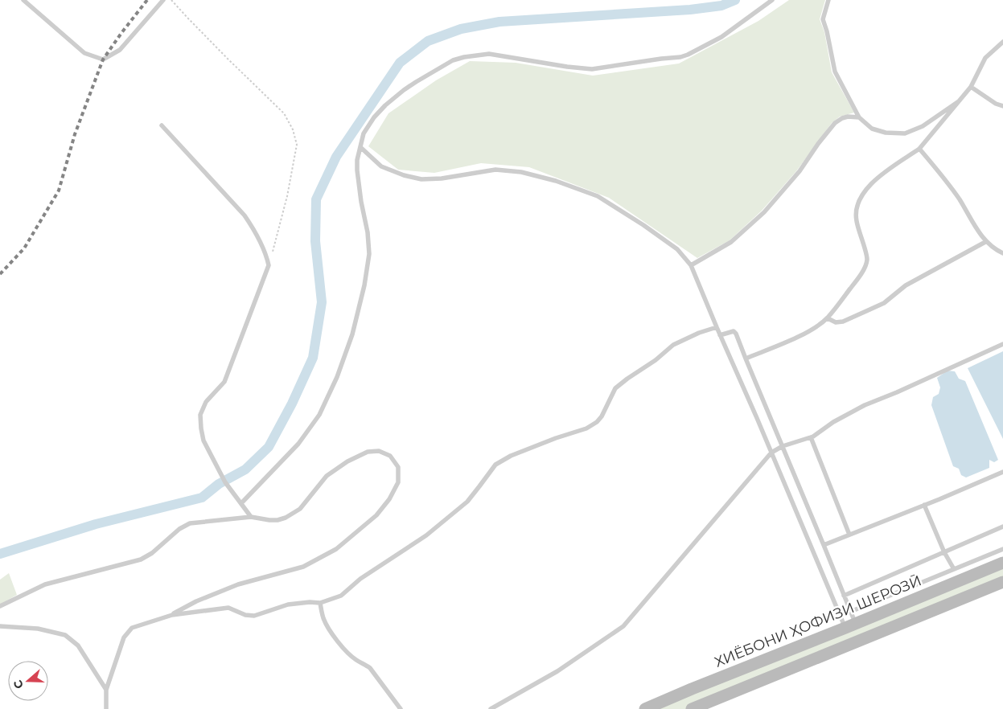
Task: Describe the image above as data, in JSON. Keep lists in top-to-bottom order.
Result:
{
  "streets": {
    "main road": ["ХИЁБОНИ ҲОФИЗИ ШЕРОЗӢ"]
  },
  "north": "left"
}
